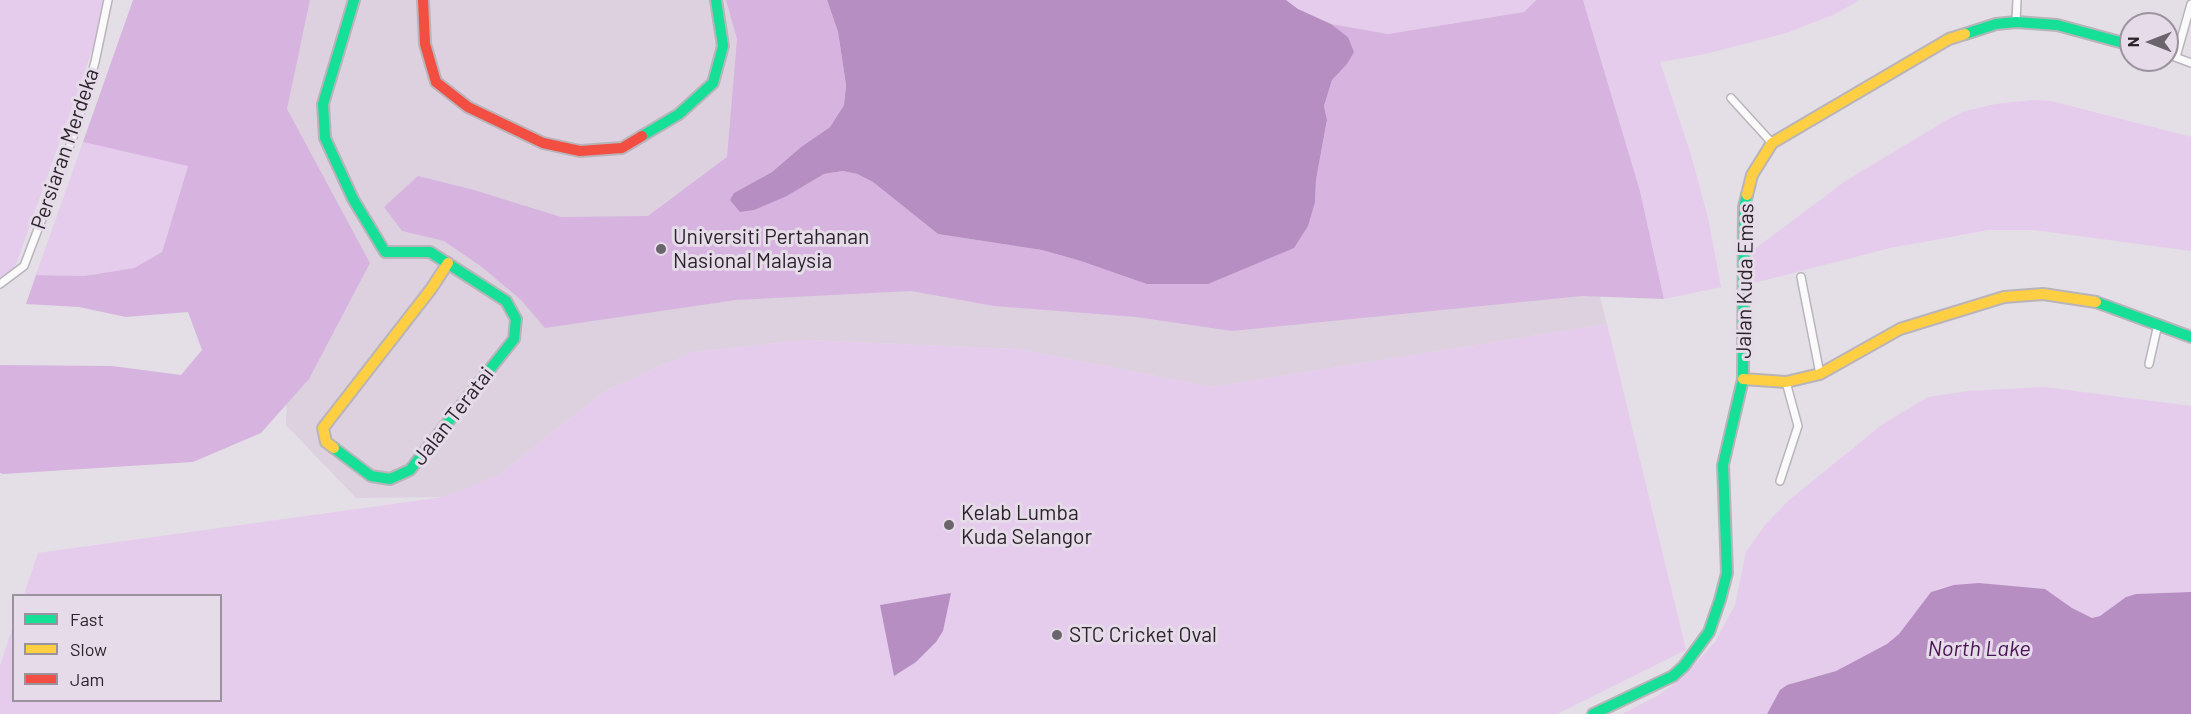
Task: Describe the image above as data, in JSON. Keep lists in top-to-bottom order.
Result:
{
  "streets": {
    "street": ["Persiaran Merdeka", "Jalan Kuda Emas", "Jalan Teratai"]
  },
  "water": ["North Lake"],
  "places": ["Universiti Pertahanan Nasional Malaysia", "Kelab Lumba Kuda Selangor", "STC Cricket Oval"],
  "legend": ["Fast", "Slow", "Jam"],
  "north": "left"
}
